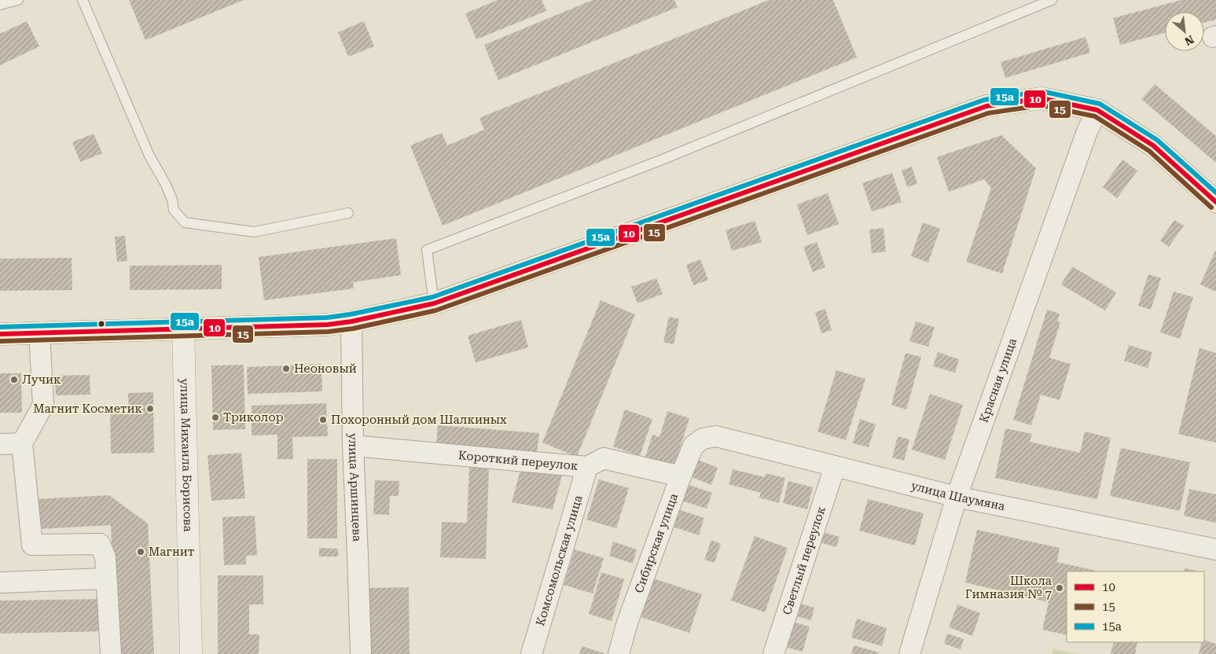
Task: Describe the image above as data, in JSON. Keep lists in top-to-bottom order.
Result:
{
  "streets": {
    "street": [
      "Красная улица",
      "улица Михаила Борисова",
      "Короткий переулок",
      "улица Аршинцева",
      "улица Шаумяна",
      "Сибирская улица",
      "Комсомольская улица",
      "Светлый переулок"
    ]
  },
  "crossings": [
    ["Красная улица", "улица Шаумяна"],
    ["Короткий переулок", "улица Аршинцева"],
    ["Короткий переулок", "Сибирская улица"],
    ["Короткий переулок", "Комсомольская улица"],
    ["улица Шаумяна", "Сибирская улица"],
    ["улица Шаумяна", "Светлый переулок"]
  ],
  "places": [
    "Неоновый",
    "Лучик",
    "Магнит Косметик",
    "Триколор",
    "Похоронный дом Шалкиных",
    "Магнит",
    "Школа Гимназия № 7"
  ],
  "lines": ["transit line 15а", "transit line 10", "transit line 15"],
  "legend": ["10", "15", "15а"],
  "north": "bottom right"
}
